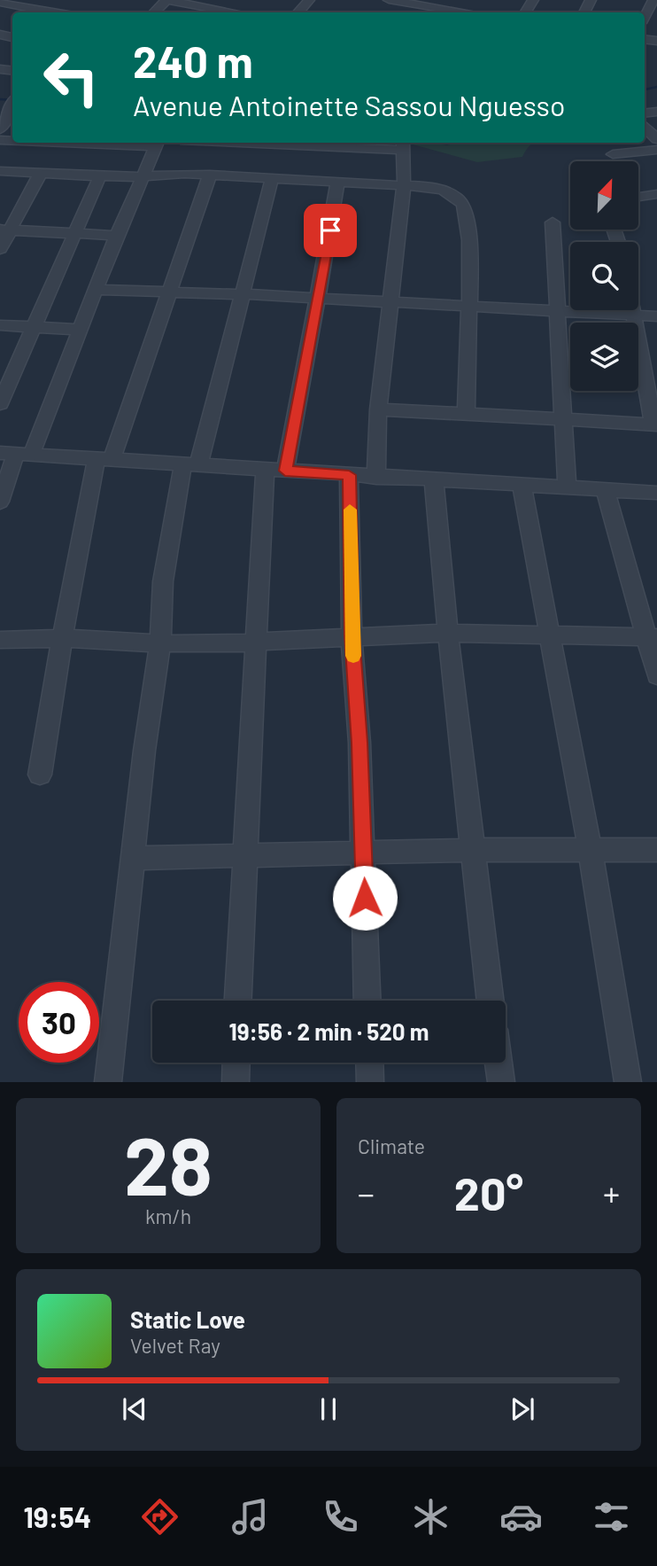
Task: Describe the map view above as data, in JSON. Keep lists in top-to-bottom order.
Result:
{
  "north": "top right",
  "page": {
    "turn": ["240 m", "Avenue Antoinette Sassou Nguesso"],
    "limit": "30",
    "trip": "19:56 · 2 min · 520 m",
    "tile": [
      ["28", "km/h"],
      "Climate"
    ],
    "heat": ["−", "20°", "+"],
    "song": ["Static Love", "Velvet Ray"],
    "tabs": "19:54"
  }
}
